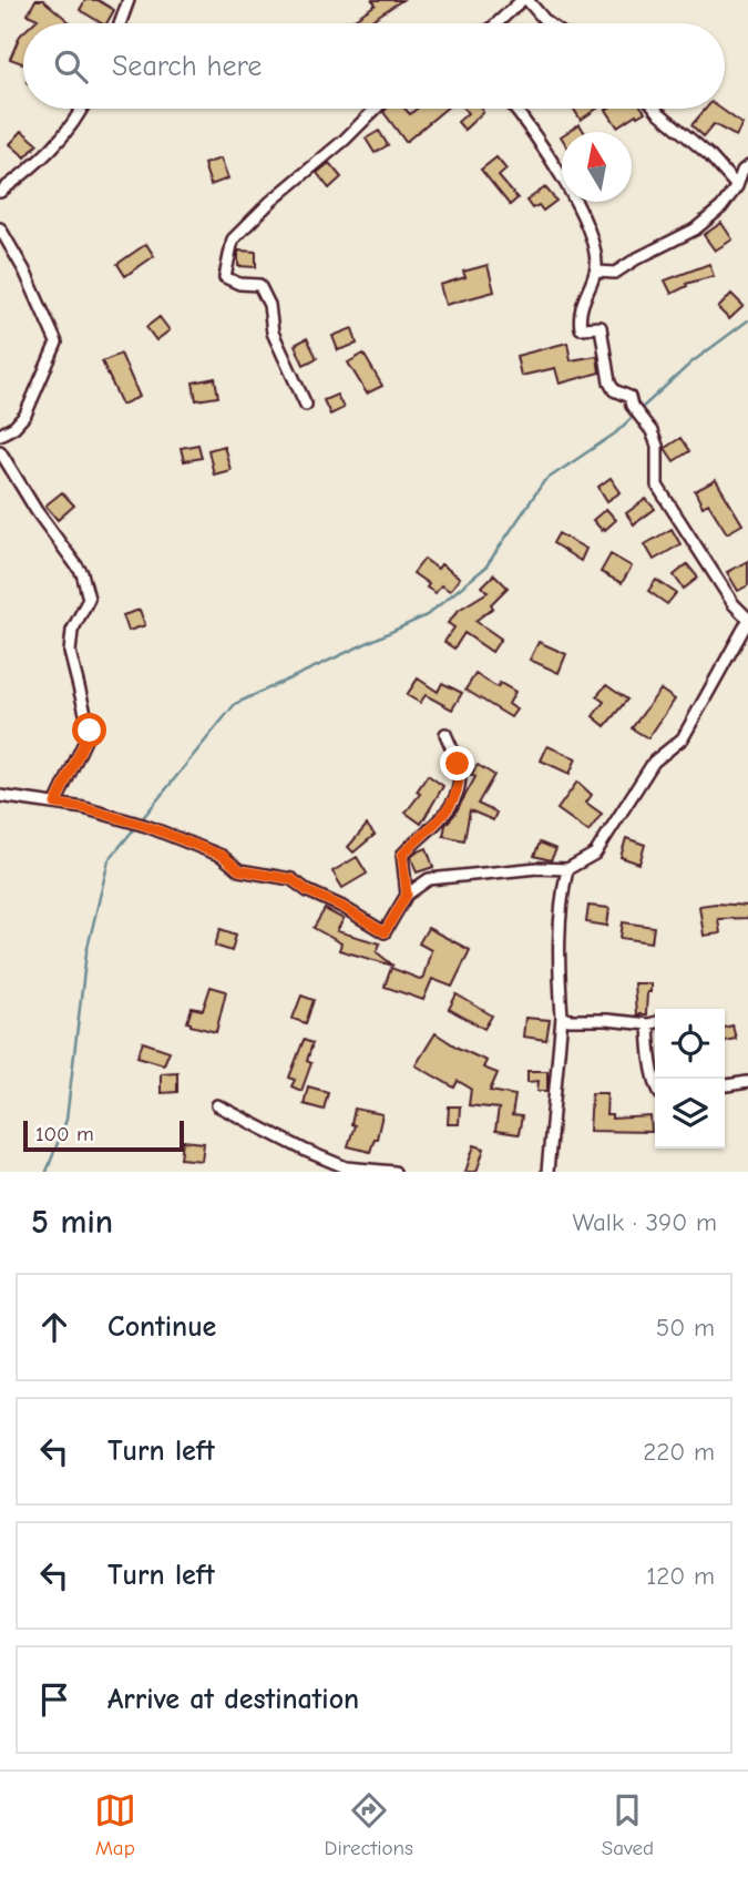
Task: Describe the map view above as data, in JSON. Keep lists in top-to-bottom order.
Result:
{
  "scale_bar": "100 m",
  "north": "top",
  "page": {
    "search": "Search here",
    "scale": "100 m",
    "heading": ["5 min", "Walk · 390 m"],
    "list": [
      ["Continue", "50 m"],
      ["Turn left", "220 m"],
      ["Turn left", "120 m"],
      "Arrive at destination"
    ],
    "nav": ["Map", "Directions", "Saved"]
  }
}
